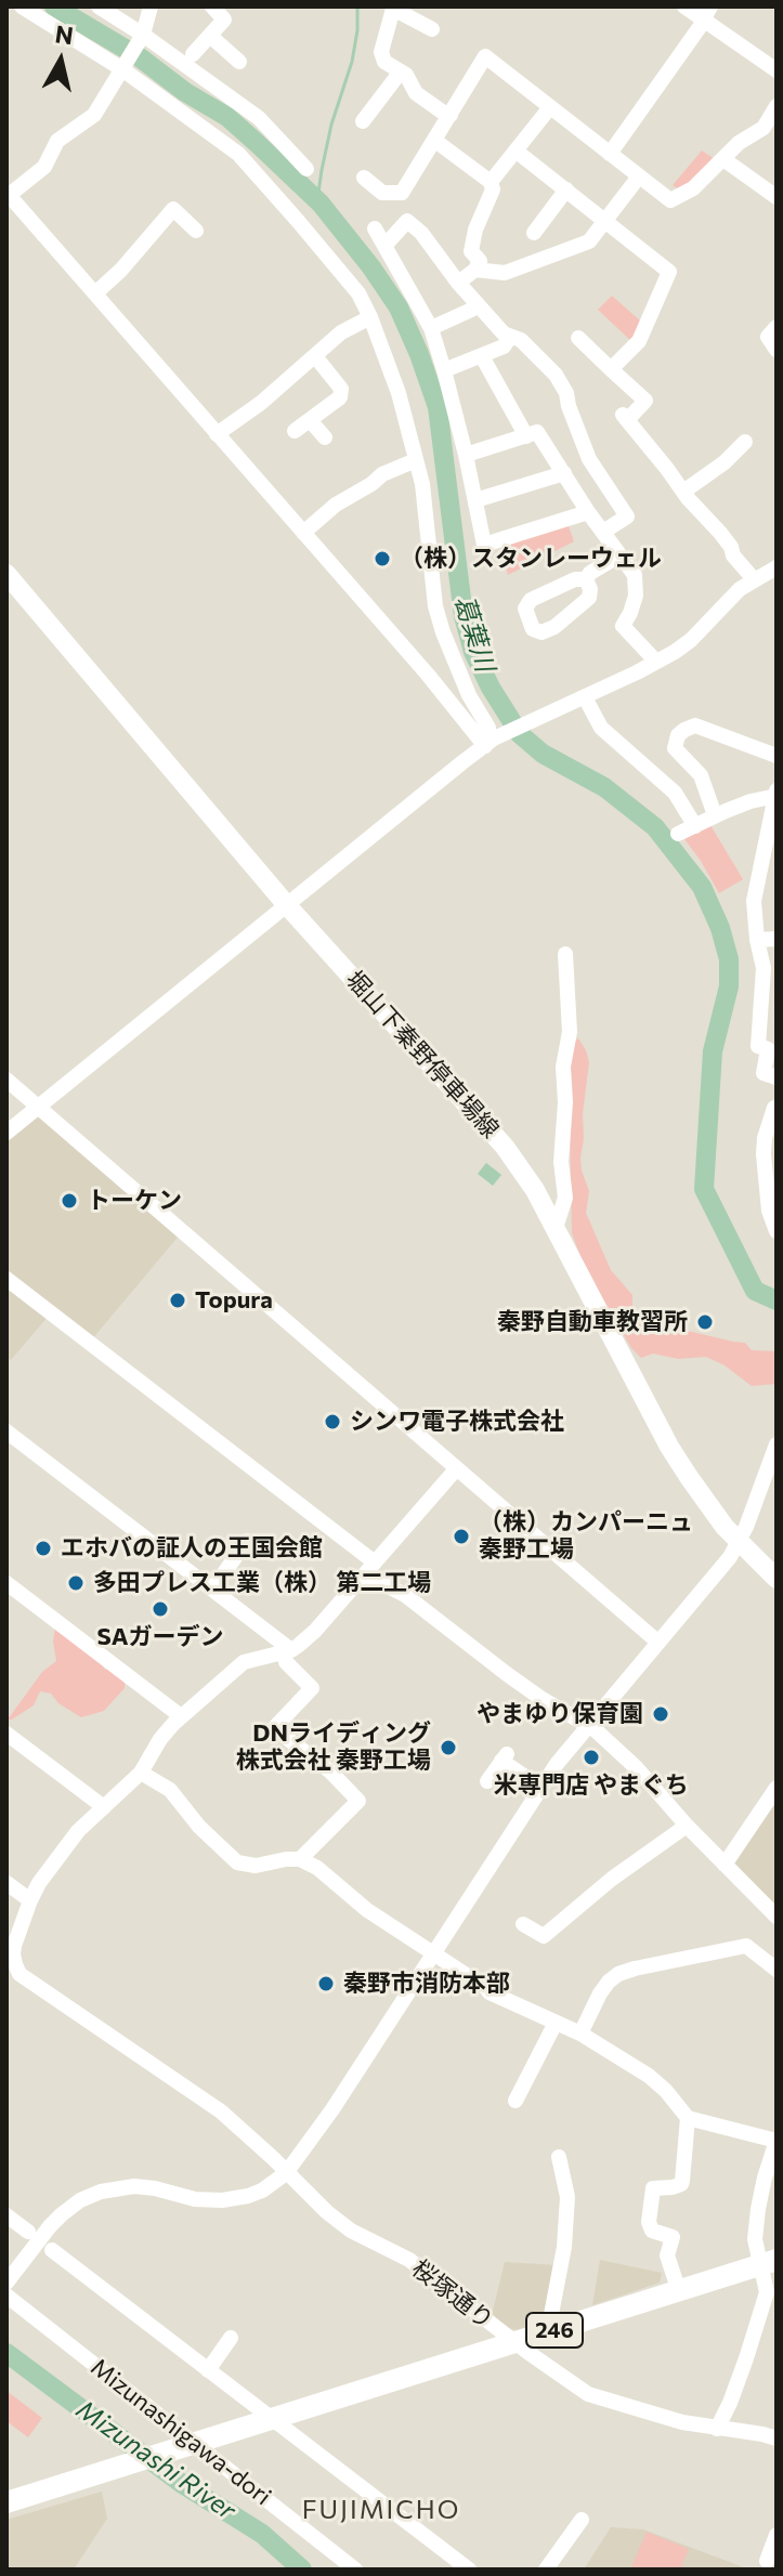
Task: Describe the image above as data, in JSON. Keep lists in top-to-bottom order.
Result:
{
  "streets": {
    "highway": ["246"],
    "main road": ["堀山下秦野停車場線"],
    "street": ["桜塚通り", "Mizunashigawa-dori"]
  },
  "crossings": [
    ["桜塚通り", "246"]
  ],
  "districts": ["FUJIMICHO"],
  "water": ["葛葉川", "Mizunashi River"],
  "places": [
    "（株）スタンレーウェル",
    "トーケン",
    "Topura",
    "秦野自動車教習所",
    "シンワ電子株式会社",
    "（株）カンパーニュ 秦野工場",
    "エホバの証人の王国会館",
    "多田プレス工業（株） 第二工場",
    "SAガーデン",
    "やまゆり保育園",
    "DNライディング 株式会社 秦野工場",
    "米専門店 やまぐち",
    "秦野市消防本部"
  ],
  "north": "top"
}
